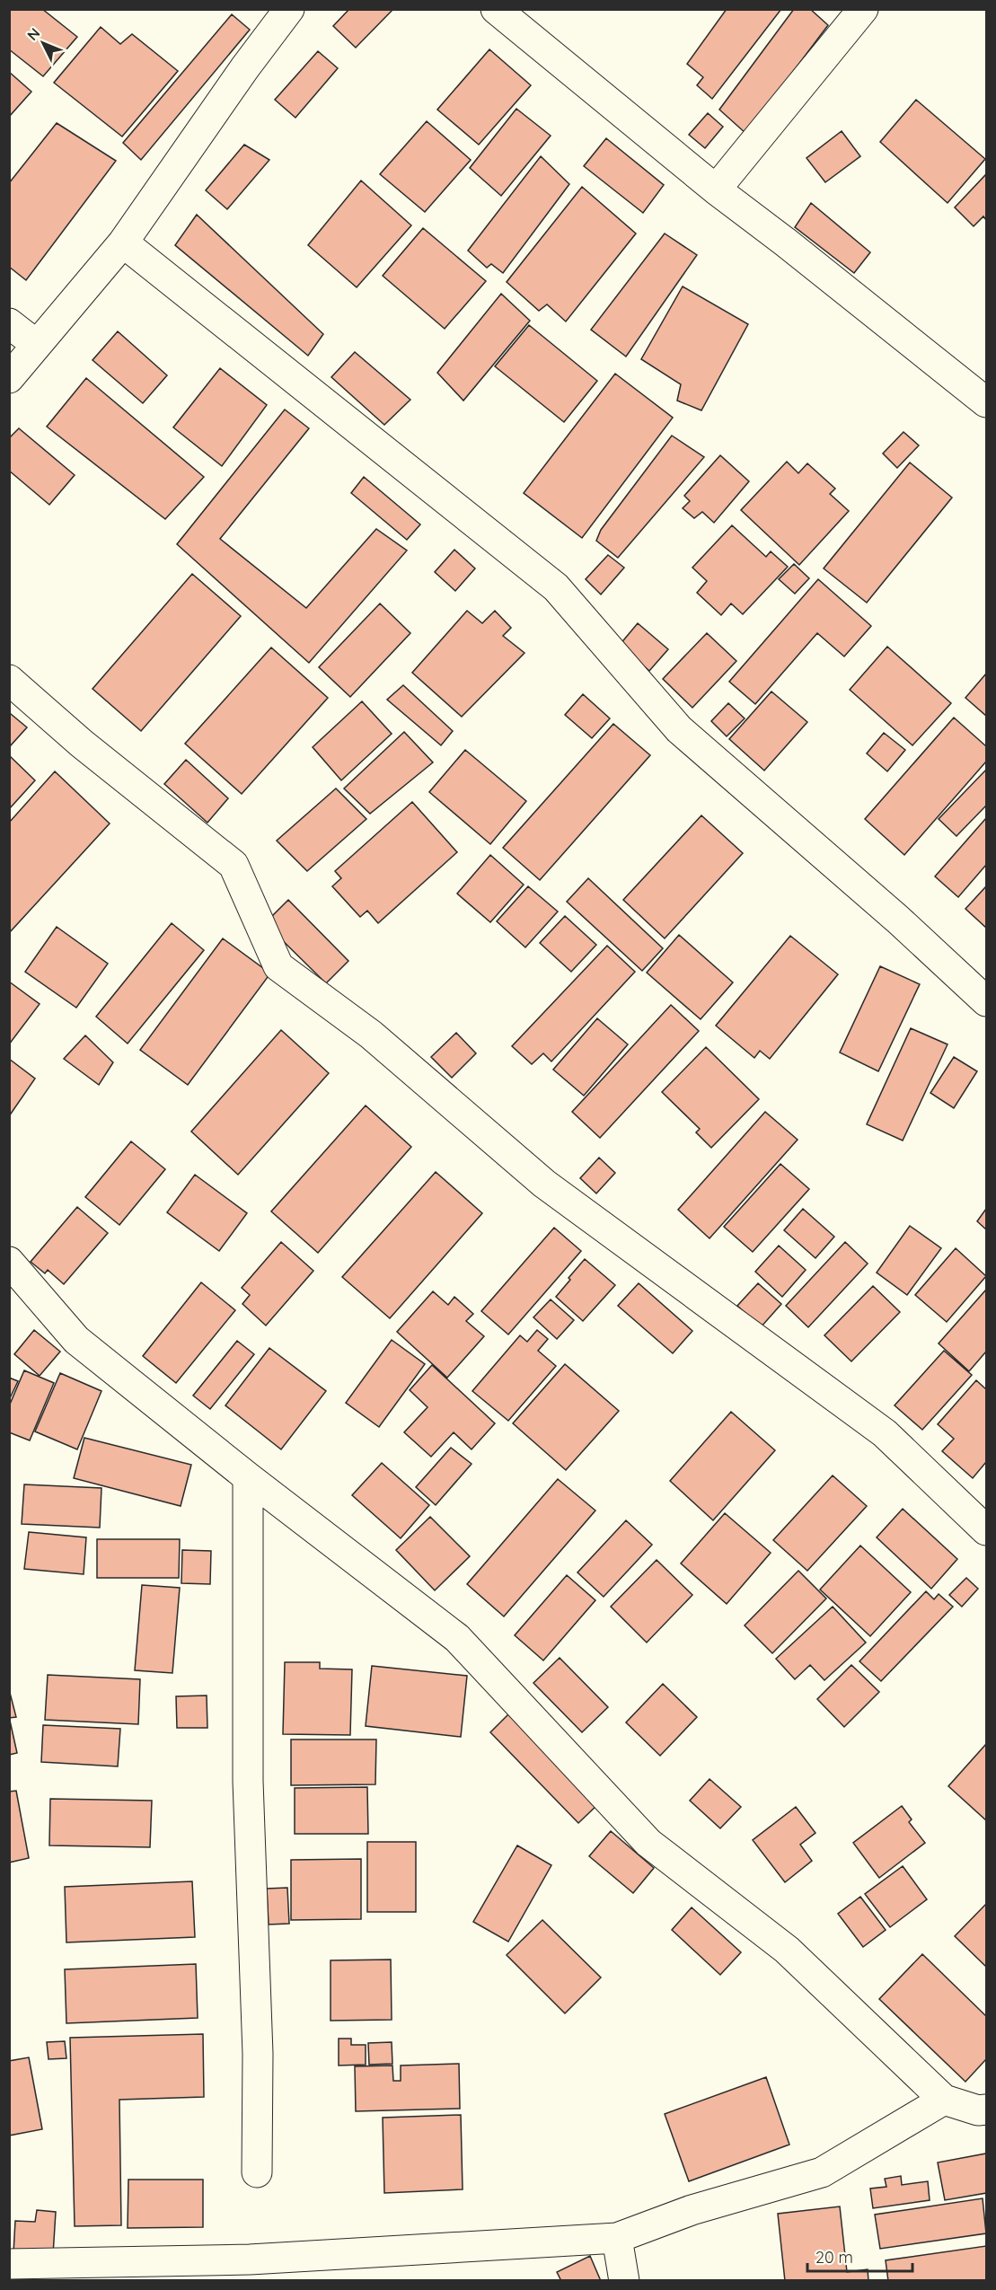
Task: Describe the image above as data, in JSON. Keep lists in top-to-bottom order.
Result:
{
  "scale_bar": "20 m",
  "north": "top left"
}
